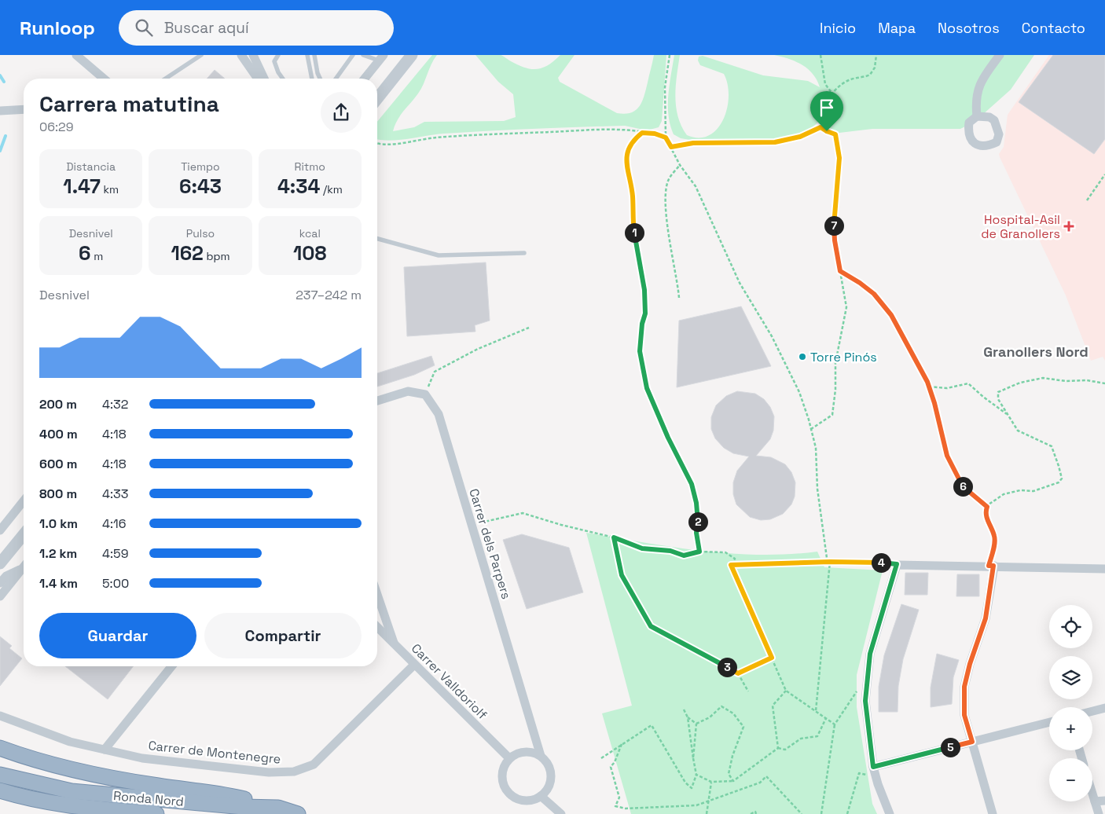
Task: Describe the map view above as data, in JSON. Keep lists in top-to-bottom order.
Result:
{
  "streets": {
    "highway": ["Ronda Nord"],
    "street": ["Carrer dels Parpers", "Carrer Valldoriolf", "Carrer de Montenegre"]
  },
  "crossings": [
    ["Carrer dels Parpers", "Carrer Valldoriolf"],
    ["Carrer Valldoriolf", "Carrer de Montenegre"]
  ],
  "districts": ["Granollers Nord"],
  "places": {
    "health": ["Hospital-Asil de Granollers"],
    "other": ["Torre Pinós"]
  },
  "page": {
    "header": "Runloop",
    "search": "Buscar aquí",
    "nav": [
      "Inicio",
      "Mapa",
      "Nosotros",
      "Contacto"
    ],
    "heading": ["Carrera matutina", "06:29"],
    "stats": [
      ["Distancia", "1.47 km"],
      ["Tiempo", "6:43"],
      ["Ritmo", "4:34 /km"],
      ["Desnivel", "6 m"],
      ["Pulso", "162 bpm"],
      ["kcal", "108"]
    ],
    "pins": [
      "7",
      "1",
      "6",
      "2",
      "4",
      "3",
      "5"
    ],
    "chart": ["Desnivel", "237–242 m"],
    "list": [
      {
        "name": "200 m",
        "note": "4:32"
      },
      {
        "name": "400 m",
        "note": "4:18"
      },
      {
        "name": "600 m",
        "note": "4:18"
      },
      {
        "name": "800 m",
        "note": "4:33"
      },
      {
        "name": "1.0 km",
        "note": "4:16"
      },
      {
        "name": "1.2 km",
        "note": "4:59"
      },
      {
        "name": "1.4 km",
        "note": "5:00"
      }
    ],
    "map_buttons": ["+", "−"],
    "buttons": ["Guardar", "Compartir"]
  }
}
